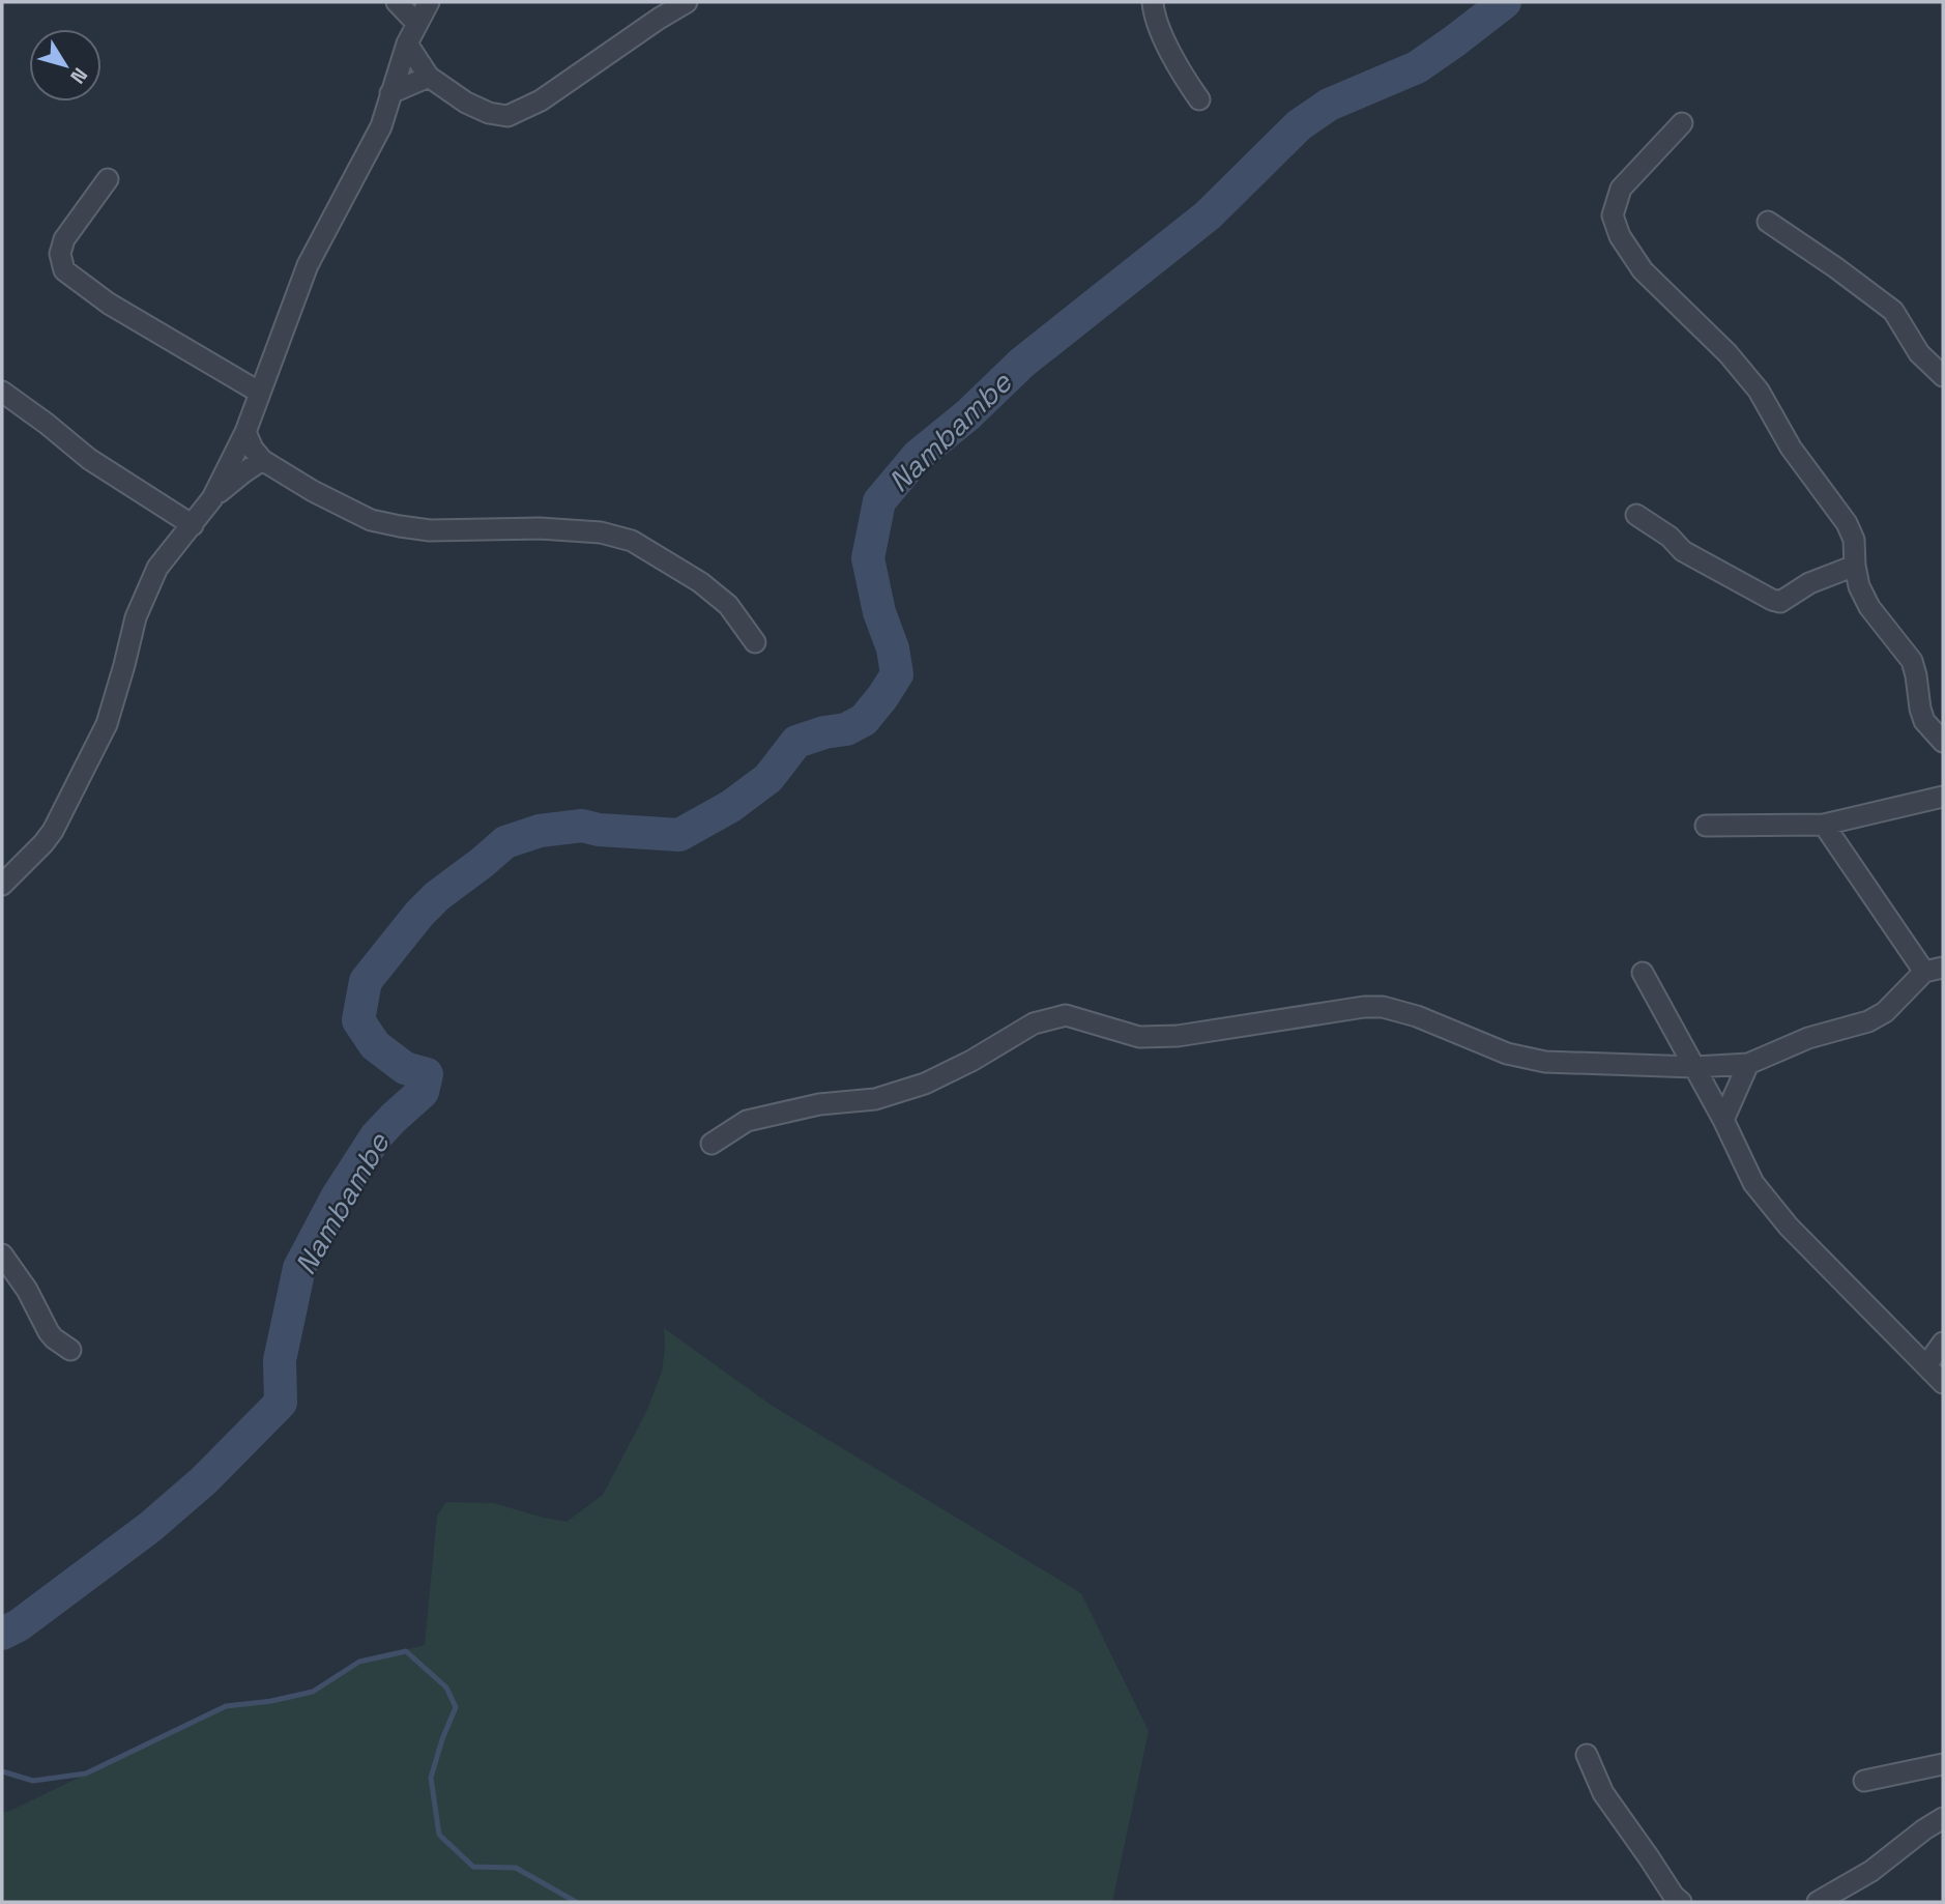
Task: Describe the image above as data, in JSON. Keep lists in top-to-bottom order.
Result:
{
  "water": ["Nambambe"],
  "north": "bottom right"
}
